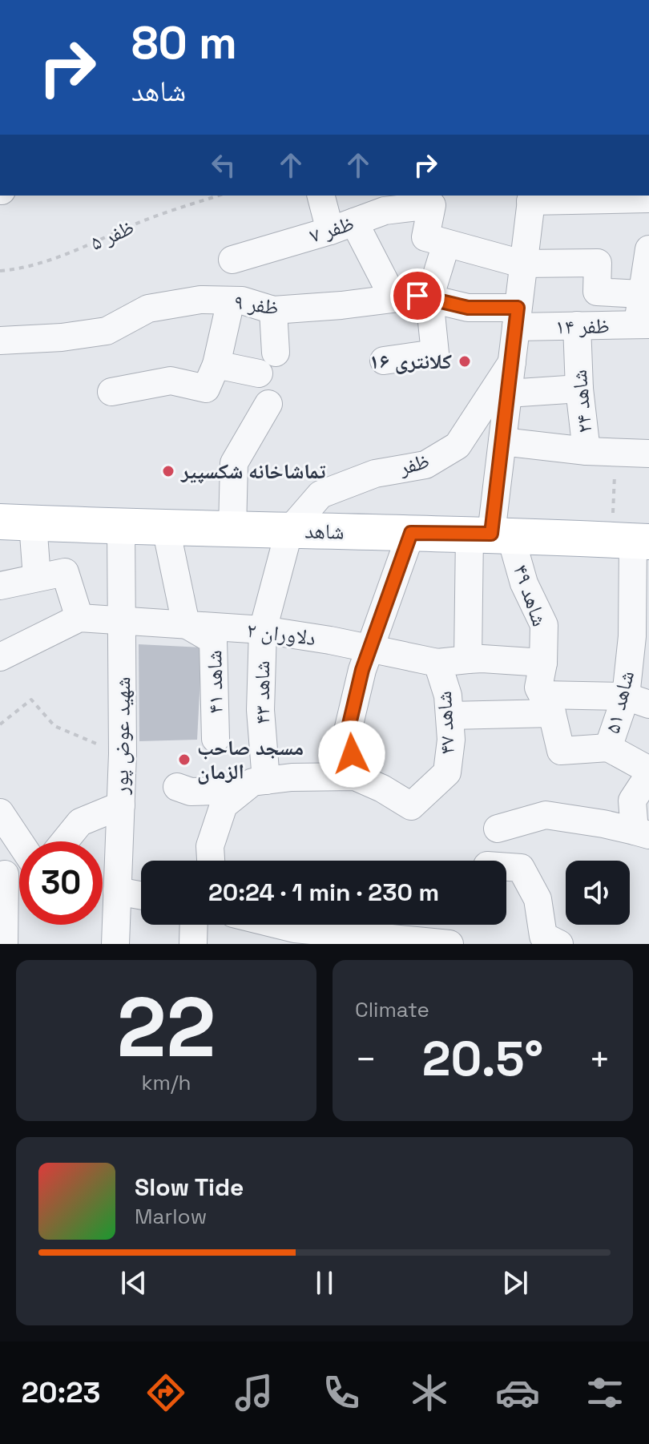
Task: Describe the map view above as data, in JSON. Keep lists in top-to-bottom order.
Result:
{
  "streets": {
    "main road": ["شاهد"],
    "street": [
      "ظفر ۷",
      "ظفر ۹",
      "ظفر ۱۴",
      "شاهد ۲۴",
      "ظفر",
      "شاهد ۴۹",
      "دلاوران ۲",
      "شاهد ۴۱",
      "شاهد ۴۳",
      "شاهد ۵۱",
      "شاهد ۴۷",
      "شهید عوض پور"
    ],
    "path": ["ظفر ۵"]
  },
  "crossings": [
    ["ظفر ۷", "شاهد ۲۴"],
    ["ظفر ۷", "ظفر"],
    ["ظفر ۹", "ظفر ۱۴"],
    ["ظفر ۹", "ظفر"],
    ["ظفر ۱۴", "شاهد ۲۴"],
    ["ظفر ۱۴", "ظفر"],
    ["شاهد ۲۴", "شاهد"],
    ["شاهد ۲۴", "شاهد ۵۱"],
    ["ظفر", "شاهد"],
    ["ظفر", "شاهد ۴۹"],
    ["ظفر", "شاهد ۴۳"],
    ["شاهد", "شاهد ۴۹"],
    ["شاهد", "شاهد ۴۱"],
    ["شاهد", "شاهد ۴۳"],
    ["شاهد", "شاهد ۵۱"],
    ["شاهد", "شهید عوض پور"],
    ["شاهد ۴۹", "شاهد ۵۱"],
    ["دلاوران ۲", "شاهد ۴۱"],
    ["دلاوران ۲", "شاهد ۴۳"],
    ["دلاوران ۲", "شاهد ۴۷"],
    ["دلاوران ۲", "شهید عوض پور"],
    ["شاهد ۴۳", "شاهد ۴۷"]
  ],
  "places": ["کلانتری ۱۶", "تماشاخانه شکسپیر", "مسجد صاحب الزمان"],
  "page": {
    "turn": ["80 m", "شاهد"],
    "limit": "30",
    "trip": "20:24 · 1 min · 230 m",
    "tile": [
      ["22", "km/h"],
      "Climate"
    ],
    "heat": ["−", "20.5°", "+"],
    "song": ["Slow Tide", "Marlow"],
    "tabs": "20:23"
  }
}
